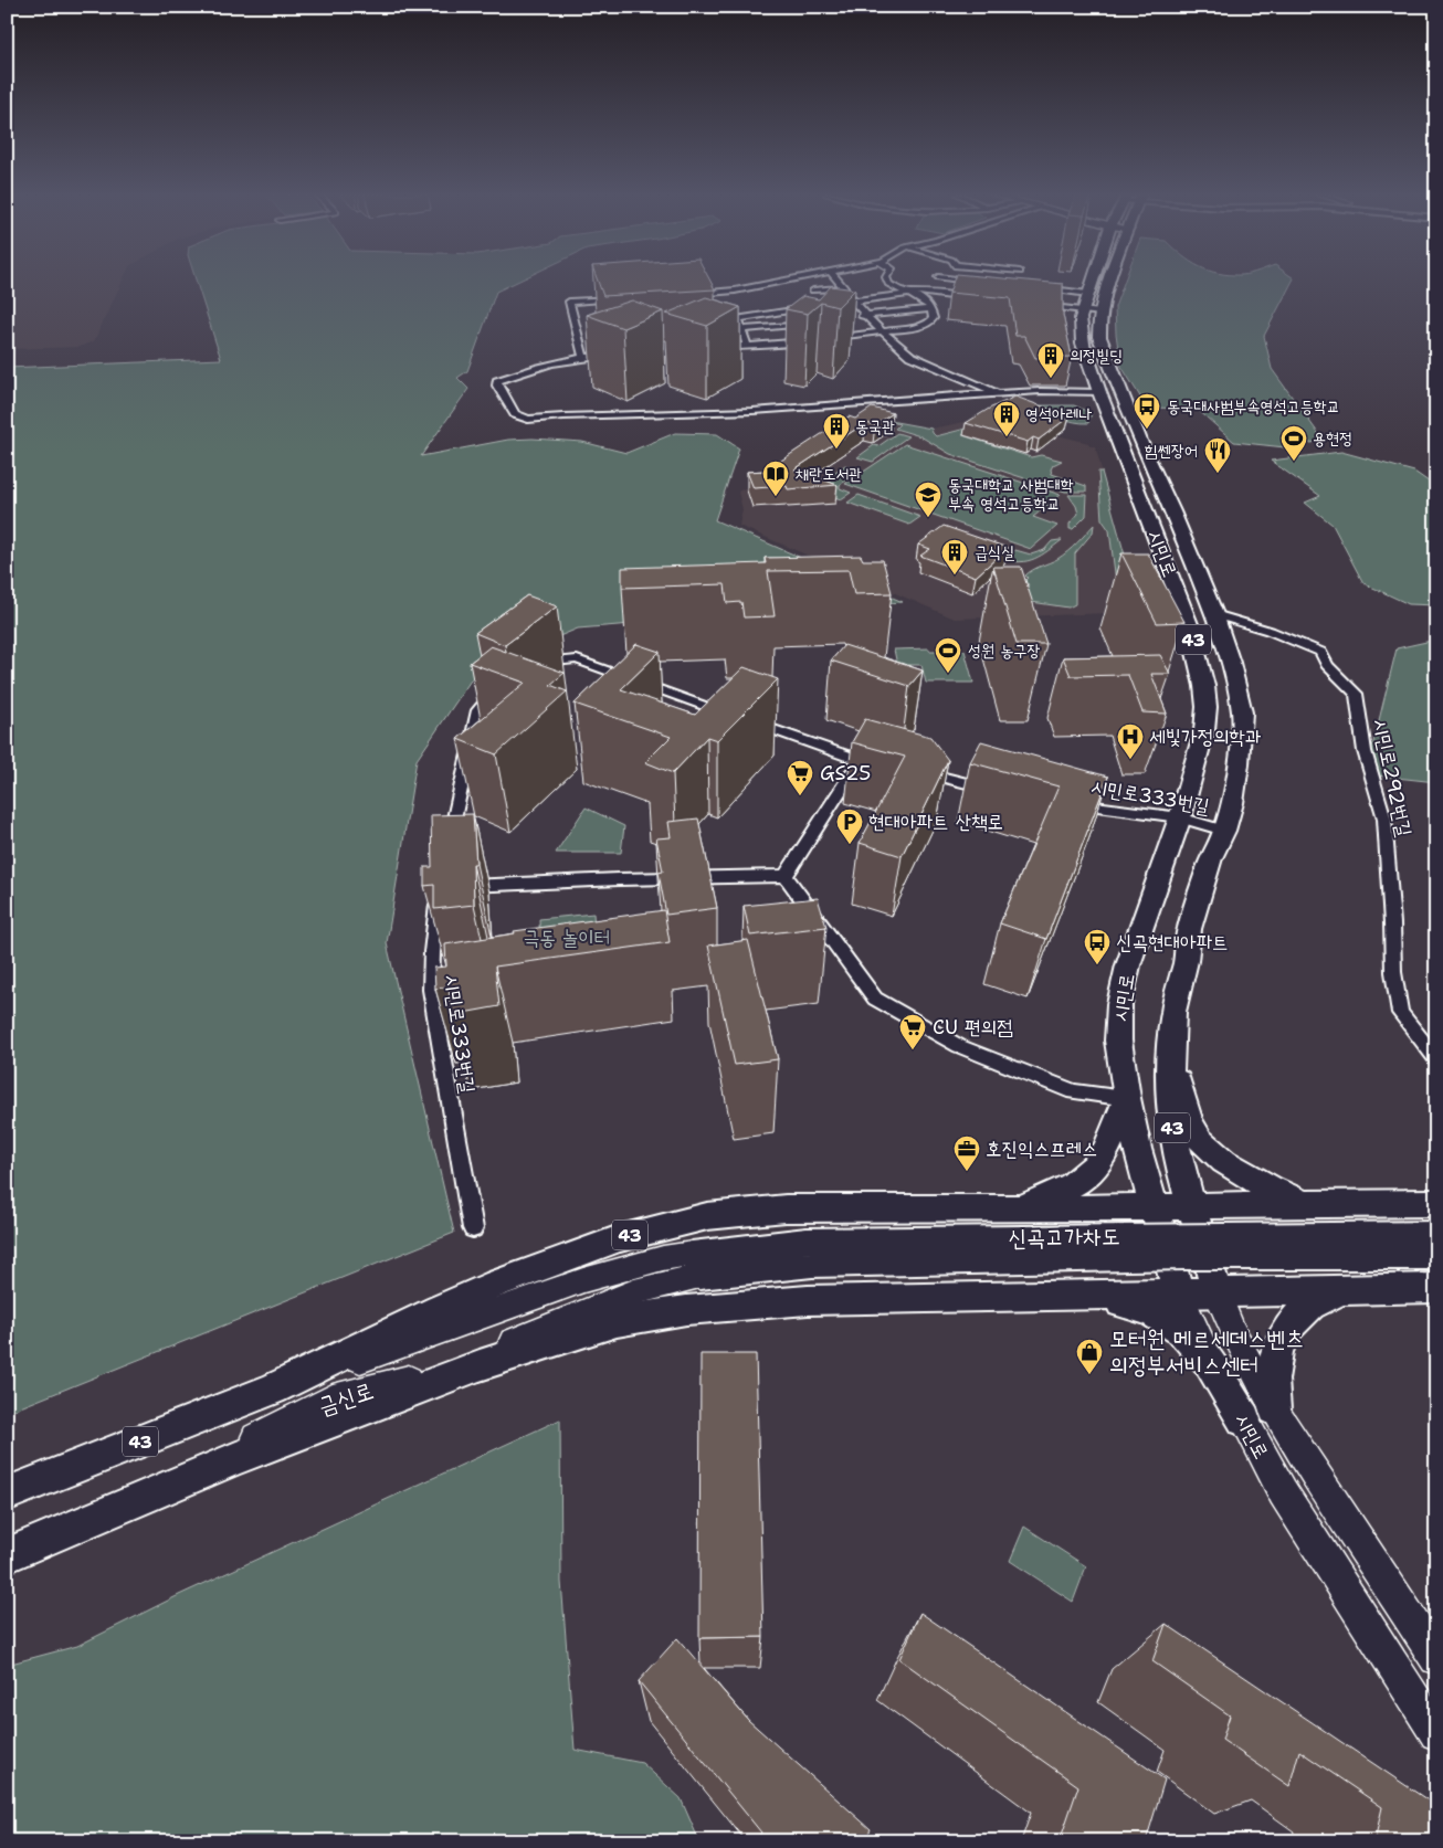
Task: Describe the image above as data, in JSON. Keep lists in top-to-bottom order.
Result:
{
  "streets": {
    "main road": ["시민로", "43", "금신로"],
    "street": ["시민로292번길", "시민로333번길", "신곡고가차도"]
  },
  "crossings": [
    ["시민로", "시민로292번길"],
    ["시민로", "시민로333번길"],
    ["43", "금신로"],
    ["신곡고가차도", "금신로"]
  ],
  "parks": ["극동 놀이터"],
  "places": {
    "building": [
      "의정빌딩",
      "영석아레나",
      "동국관",
      "급식실"
    ],
    "bus stop": ["동국대사범부속영석고등학교", "신곡현대아파트"],
    "sports": ["용현정", "성원 농구장"],
    "restaurant": ["힘쎈장어"],
    "library": ["채란도서관"],
    "school or university": ["동국대학교 사범대학 부속 영석고등학교"],
    "hospital": ["세빛가정의학과"],
    "supermarket": ["GS25", "CU 편의점"],
    "parking": ["현대아파트 산책로"],
    "office": ["호진익스프레스"],
    "shop": ["모터원 메르세데스벤츠 의정부서비스센터"]
  }
}
